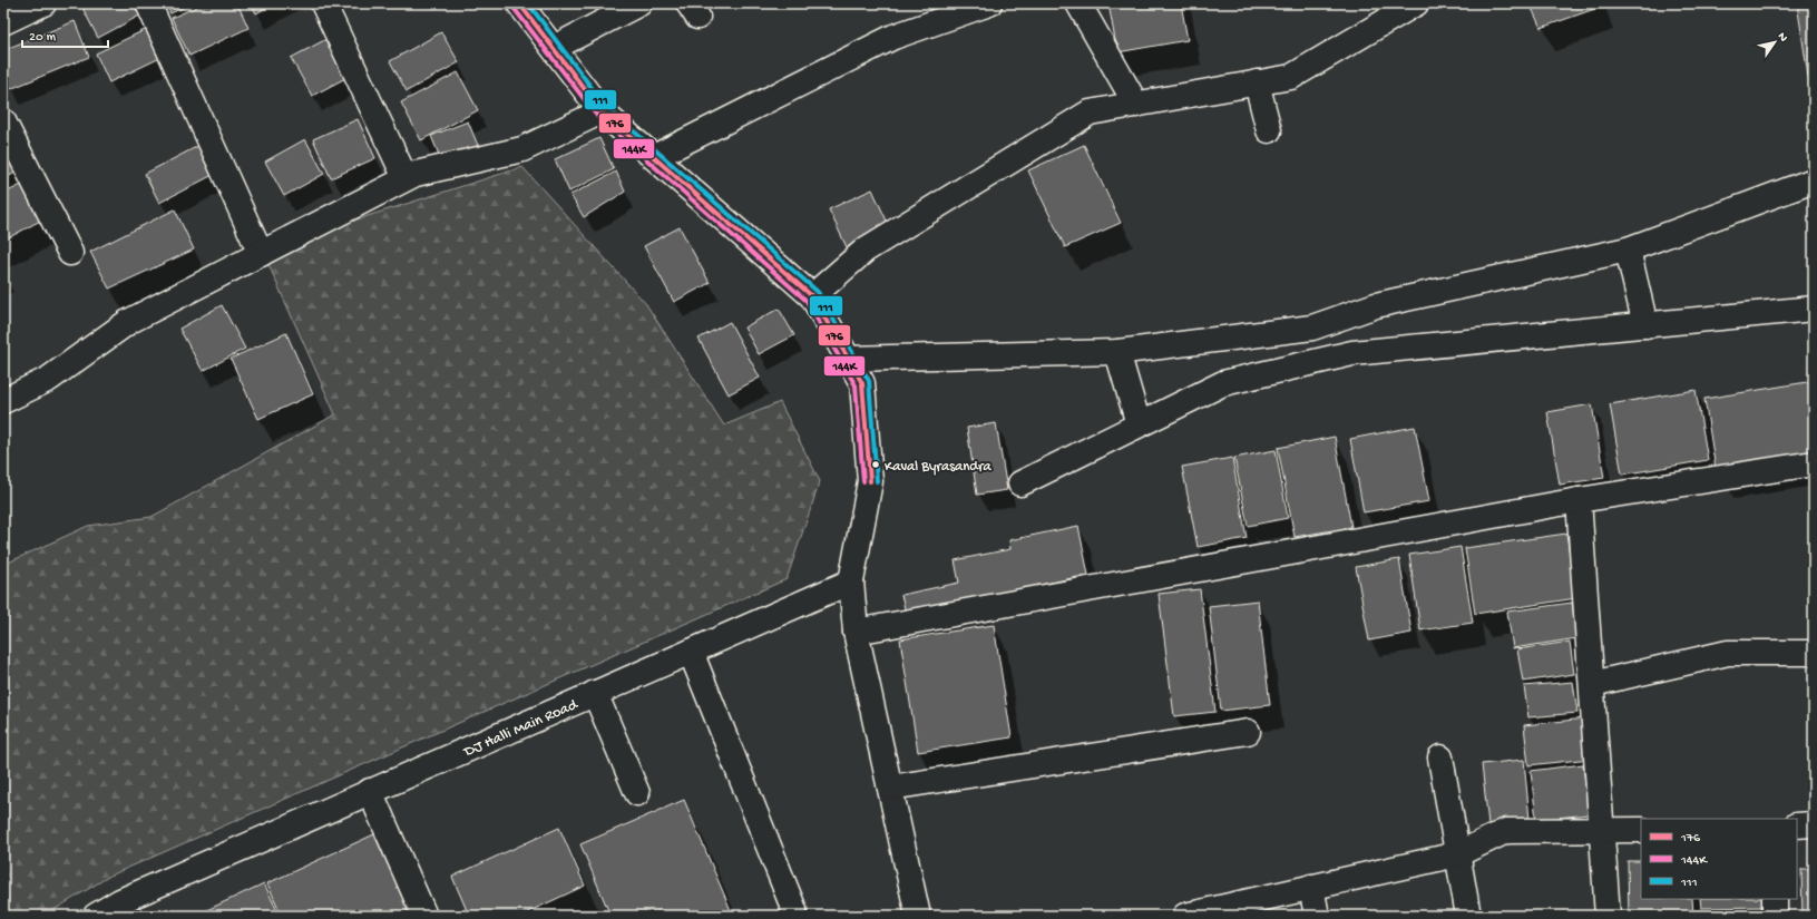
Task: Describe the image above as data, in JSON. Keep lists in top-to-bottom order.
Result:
{
  "streets": {
    "street": ["DJ Halli Main Road"]
  },
  "places": ["Kaval Byrasandra"],
  "lines": ["transit line 176", "transit line 111", "transit line 144K"],
  "legend": ["176", "144K", "111"],
  "scale_bar": "20 m",
  "north": "top right"
}
